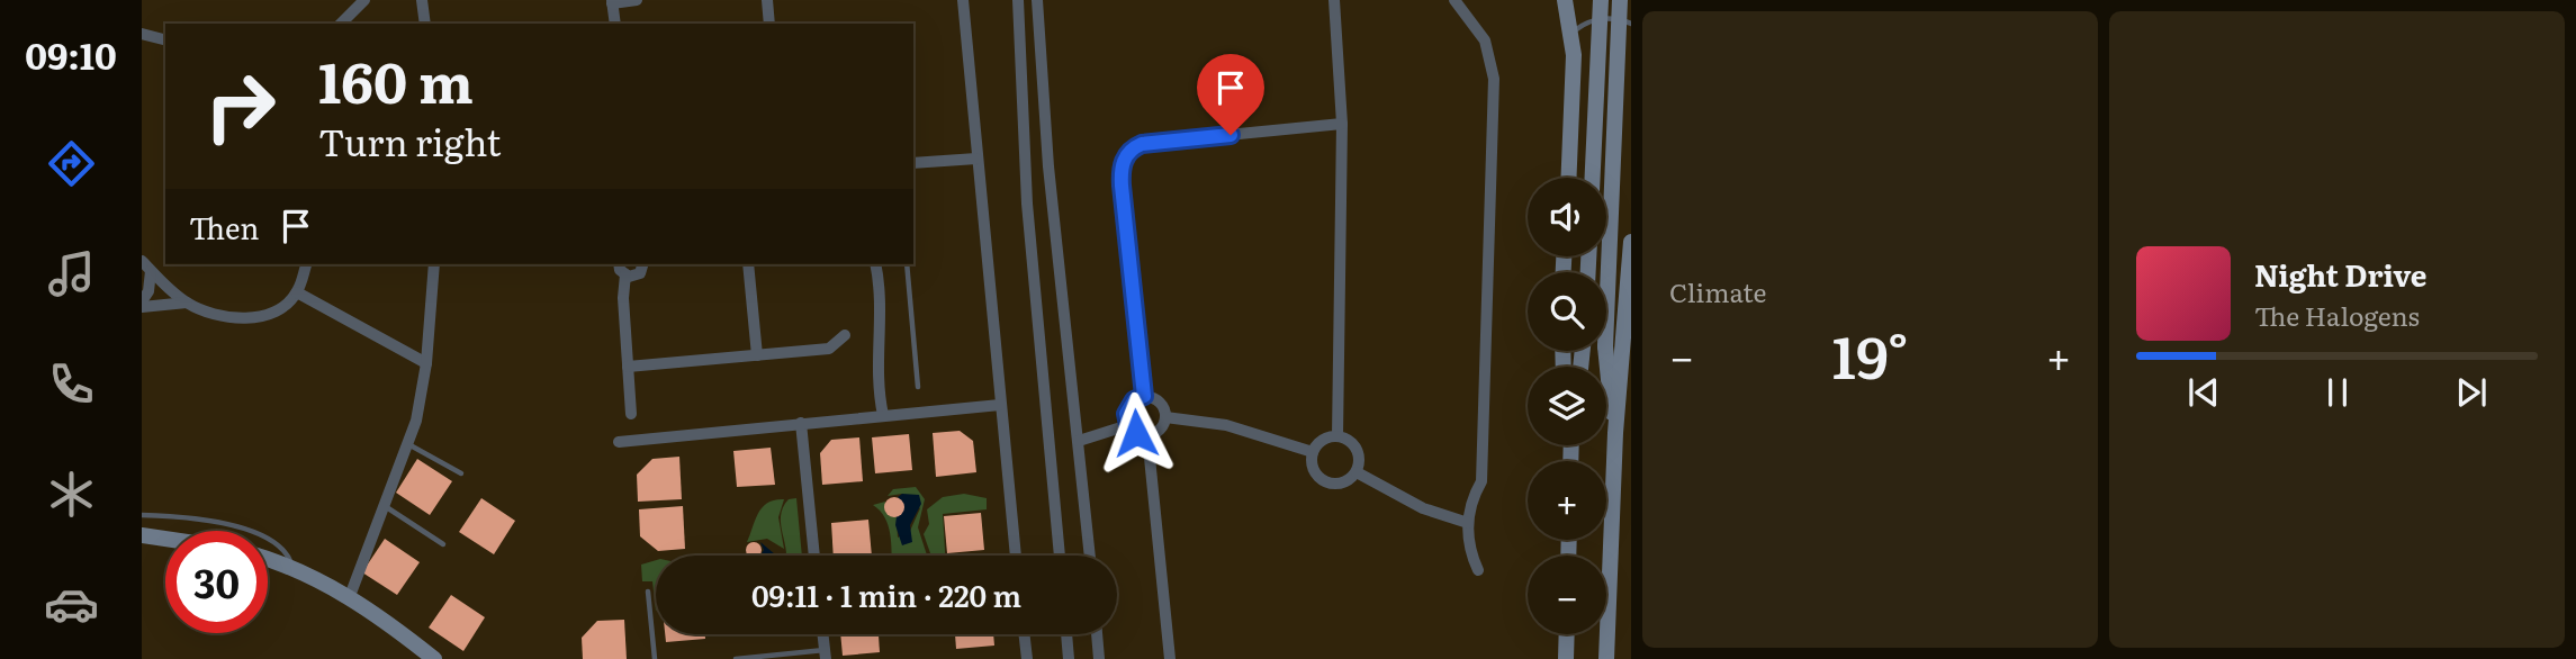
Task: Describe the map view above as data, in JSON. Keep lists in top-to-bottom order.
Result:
{
  "page": {
    "tabs": "09:10",
    "tile": "Climate",
    "turn": ["160 m", "Turn right"],
    "map_buttons": ["+", "−"],
    "then": "Then",
    "song": ["Night Drive", "The Halogens"],
    "heat": ["−", "19°", "+"],
    "limit": "30",
    "trip": "09:11 · 1 min · 220 m"
  }
}
